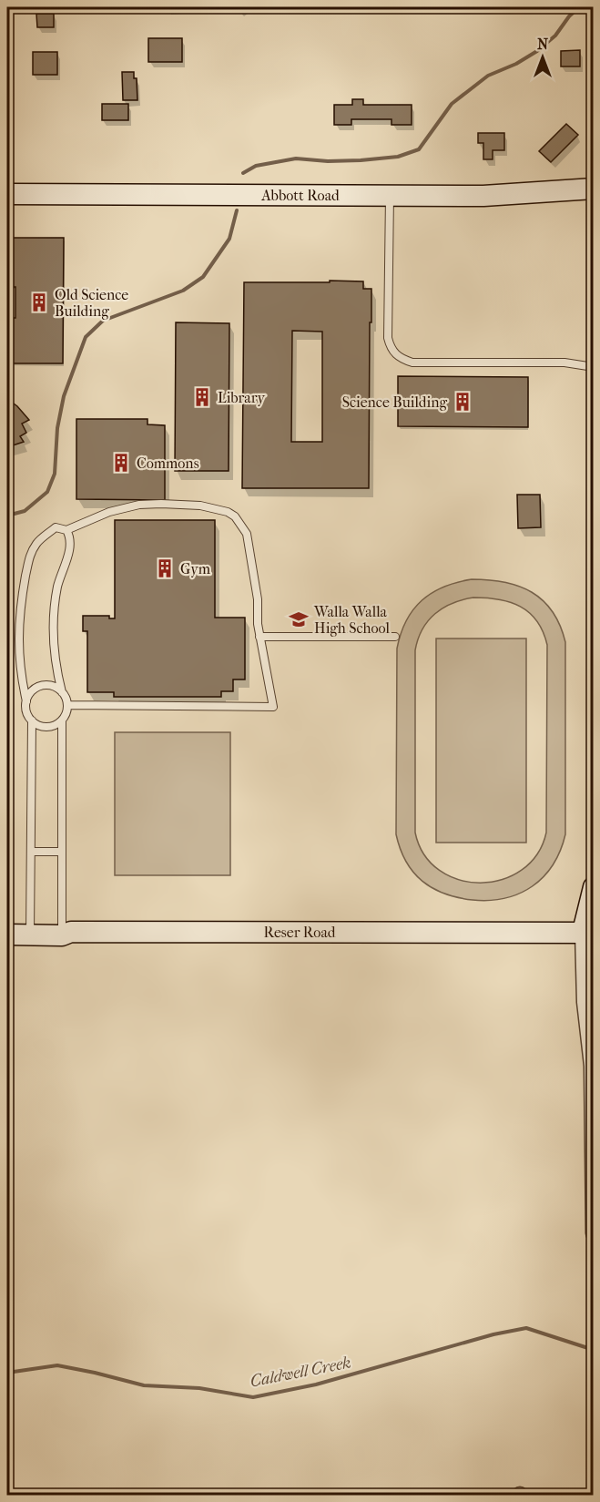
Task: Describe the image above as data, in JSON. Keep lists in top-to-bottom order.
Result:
{
  "streets": {
    "main road": ["Abbott Road", "Reser Road"]
  },
  "water": ["Caldwell Creek"],
  "places": {
    "building": [
      "Old Science Building",
      "Library",
      "Science Building",
      "Commons",
      "Gym"
    ],
    "school or university": ["Walla Walla High School"]
  },
  "north": "top"
}
